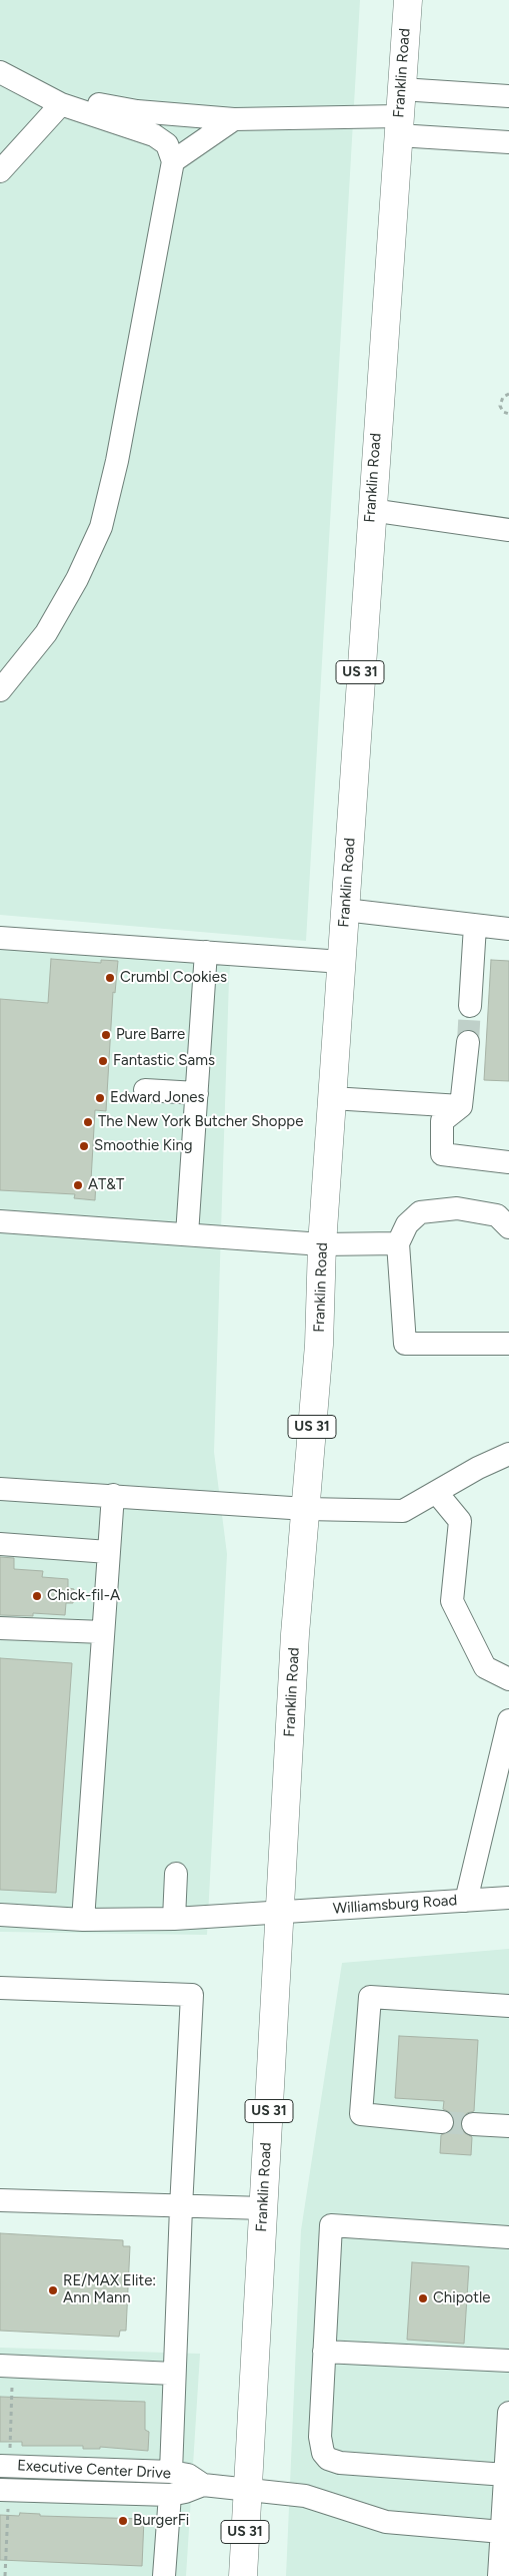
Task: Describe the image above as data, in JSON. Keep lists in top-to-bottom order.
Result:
{
  "streets": {
    "main road": ["Franklin Road", "US 31"],
    "street": ["Williamsburg Road", "Executive Center Drive"]
  },
  "crossings": [
    ["Franklin Road", "Williamsburg Road"]
  ],
  "places": [
    "Crumbl Cookies",
    "Pure Barre",
    "Fantastic Sams",
    "Edward Jones",
    "The New York Butcher Shoppe",
    "Smoothie King",
    "AT&T",
    "Chick-fil-A",
    "RE/MAX Elite: Ann Mann",
    "Chipotle",
    "BurgerFi"
  ]
}
